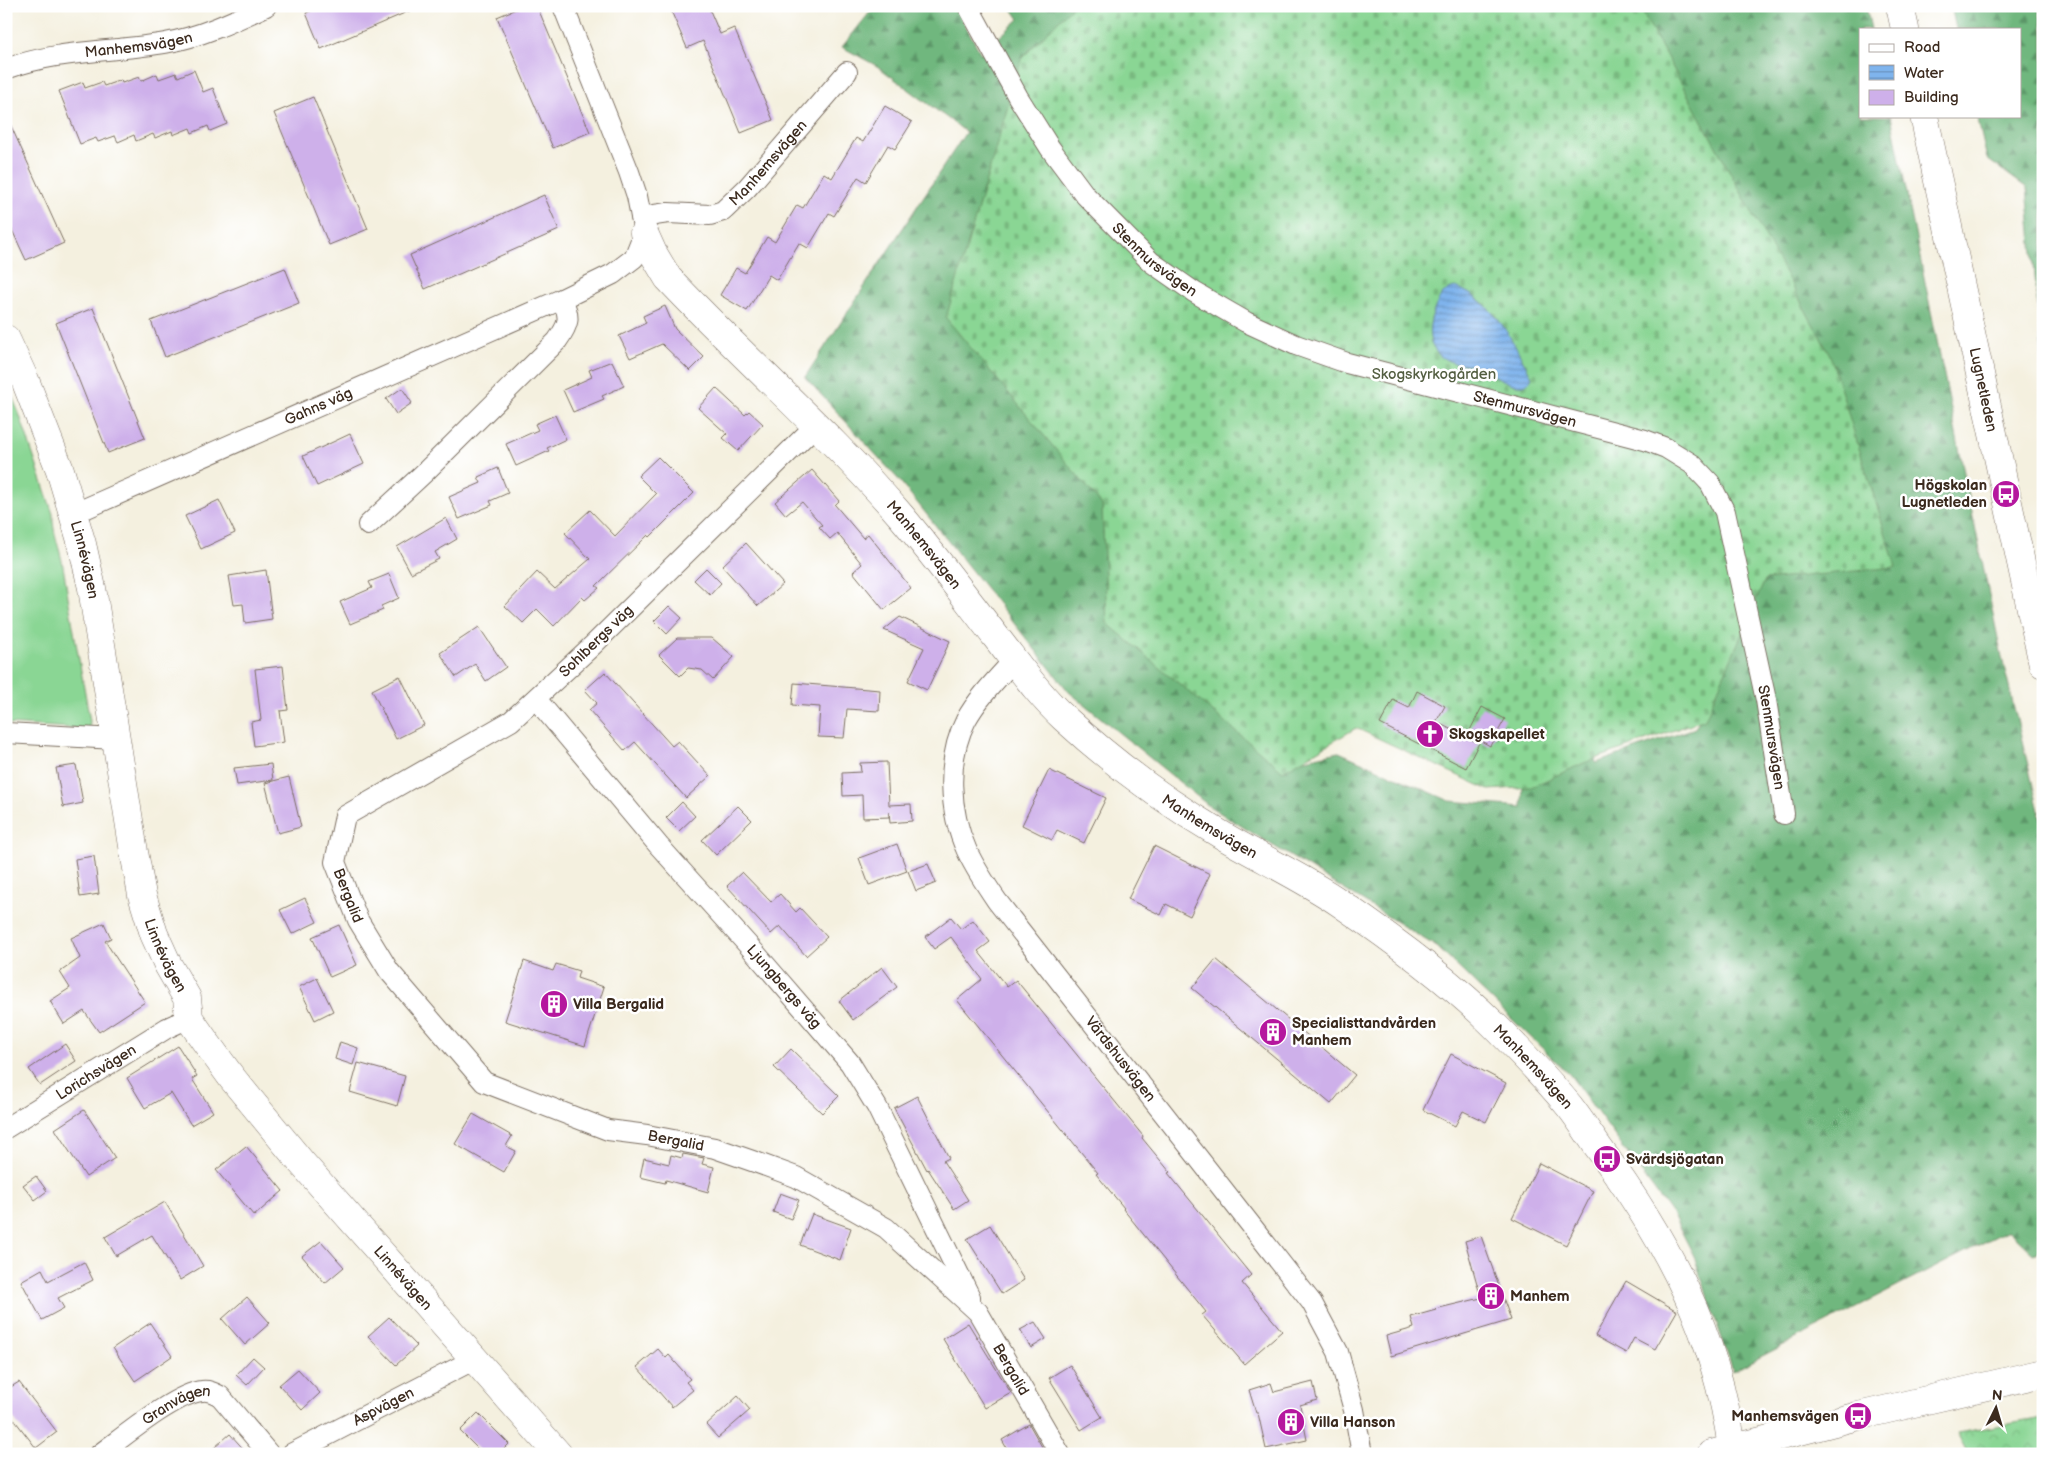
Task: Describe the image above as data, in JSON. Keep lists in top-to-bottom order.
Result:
{
  "streets": {
    "main road": ["Manhemsvägen", "Lugnetleden", "Linnévägen"],
    "street": [
      "Stenmursvägen",
      "Gahns väg",
      "Sohlbergs väg",
      "Bergalid",
      "Ljungbergs väg",
      "Värdshusvägen",
      "Lorichsvägen",
      "Aspvägen",
      "Granvägen"
    ]
  },
  "crossings": [
    ["Manhemsvägen", "Gahns väg"],
    ["Manhemsvägen", "Sohlbergs väg"],
    ["Manhemsvägen", "Värdshusvägen"],
    ["Gahns väg", "Linnévägen"],
    ["Linnévägen", "Lorichsvägen"],
    ["Linnévägen", "Aspvägen"],
    ["Sohlbergs väg", "Bergalid"],
    ["Sohlbergs väg", "Ljungbergs väg"],
    ["Bergalid", "Ljungbergs väg"]
  ],
  "parks": ["Skogskyrkogården"],
  "places": {
    "bus stop": ["Högskolan Lugnetleden", "Svärdsjögatan", "Manhemsvägen"],
    "church": ["Skogskapellet"],
    "building": [
      "Villa Bergalid",
      "Specialisttandvården Manhem",
      "Manhem",
      "Villa Hanson"
    ]
  },
  "legend": ["Road", "Water", "Building"],
  "north": "top"
}
